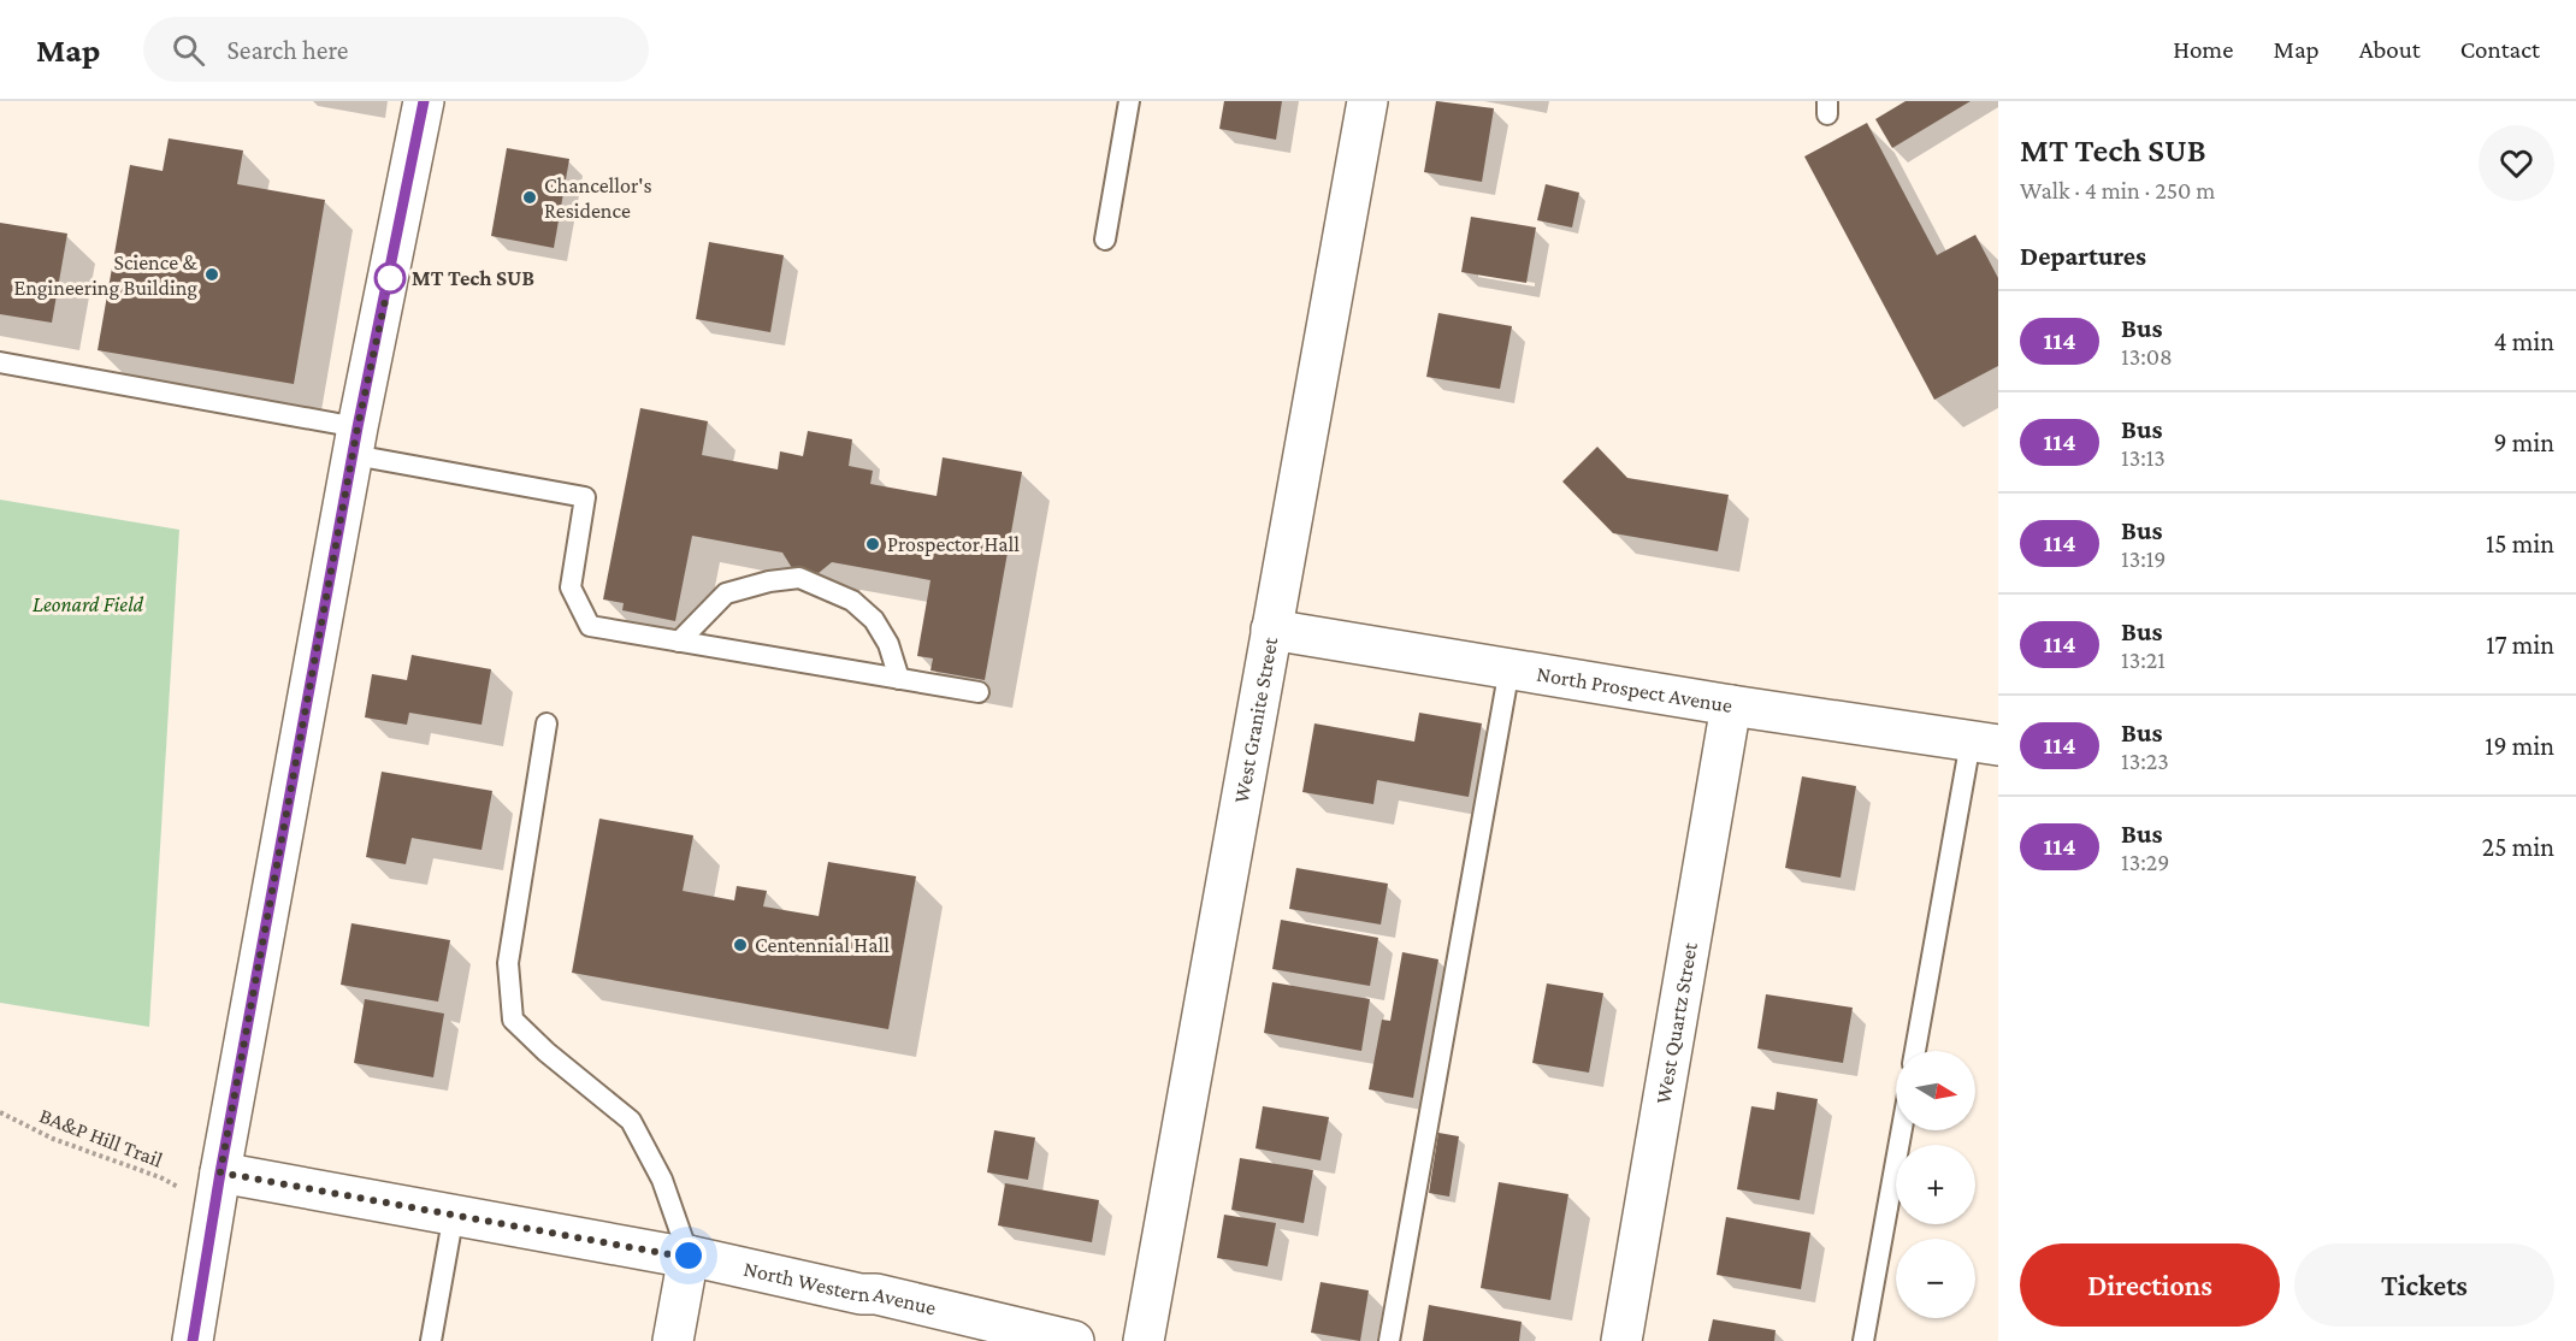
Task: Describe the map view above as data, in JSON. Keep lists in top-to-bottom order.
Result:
{
  "streets": {
    "street": [
      "North Prospect Avenue",
      "West Granite Street",
      "West Quartz Street",
      "North Western Avenue"
    ],
    "path": ["BA&P Hill Trail"]
  },
  "crossings": [
    ["North Prospect Avenue", "West Granite Street"],
    ["North Prospect Avenue", "West Quartz Street"],
    ["BA&P Hill Trail", "North Western Avenue"]
  ],
  "parks": ["Leonard Field"],
  "places": [
    "Chancellor's Residence",
    "Science & Engineering Building",
    "MT Tech SUB",
    "Prospector Hall",
    "Centennial Hall"
  ],
  "lines": ["bus line 114"],
  "north": "right",
  "page": {
    "header": "Map",
    "search": "Search here",
    "nav": [
      "Home",
      "Map",
      "About",
      "Contact"
    ],
    "heading": [
      ["MT Tech SUB", "Walk · 4 min · 250 m"],
      "Departures"
    ],
    "list": [
      {
        "mark": "114",
        "name": "Bus",
        "note": "13:08",
        "value": "4 min"
      },
      {
        "mark": "114",
        "name": "Bus",
        "note": "13:13",
        "value": "9 min"
      },
      {
        "mark": "114",
        "name": "Bus",
        "note": "13:19",
        "value": "15 min"
      },
      {
        "mark": "114",
        "name": "Bus",
        "note": "13:21",
        "value": "17 min"
      },
      {
        "mark": "114",
        "name": "Bus",
        "note": "13:23",
        "value": "19 min"
      },
      {
        "mark": "114",
        "name": "Bus",
        "note": "13:29",
        "value": "25 min"
      }
    ],
    "map_buttons": ["+", "−"],
    "buttons": ["Directions", "Tickets"]
  }
}
